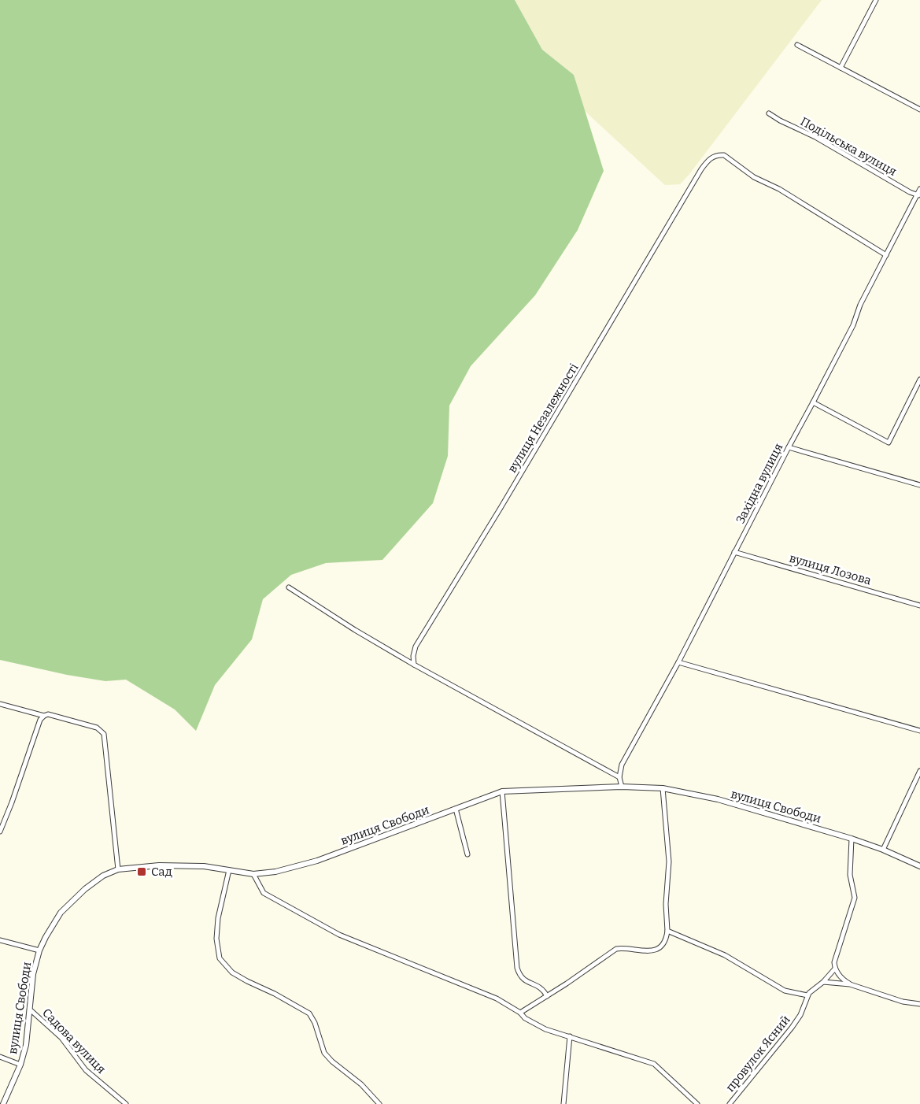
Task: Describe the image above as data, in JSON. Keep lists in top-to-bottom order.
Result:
{
  "streets": {
    "street": [
      "Подільська вулиця",
      "вулиця Незалежності",
      "Західна вулиця",
      "вулиця Лозова",
      "вулиця Свободи",
      "Садова вулиця",
      "провулок Ясний"
    ]
  },
  "crossings": [
    ["Подільська вулиця", "Західна вулиця"],
    ["вулиця Незалежності", "Західна вулиця"],
    ["Західна вулиця", "вулиця Лозова"],
    ["Західна вулиця", "вулиця Свободи"],
    ["вулиця Свободи", "Садова вулиця"]
  ],
  "places": {
    "transit": ["Сад"]
  }
}
